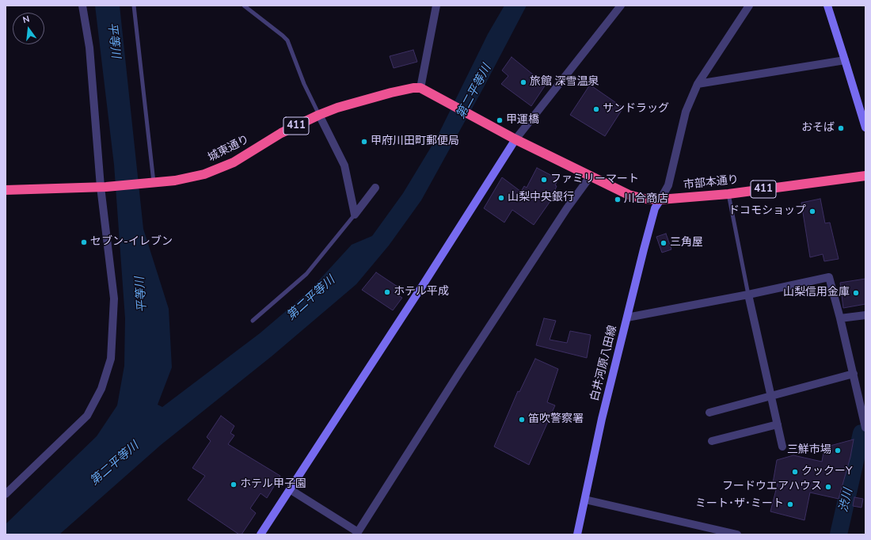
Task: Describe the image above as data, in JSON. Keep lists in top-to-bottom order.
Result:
{
  "streets": {
    "highway": ["411", "城東通り", "市部本通り"],
    "main road": ["白井河原八田線"]
  },
  "crossings": [
    ["城東通り", "市部本通り"],
    ["市部本通り", "白井河原八田線"]
  ],
  "water": ["平等川", "第二平等川", "渋川"],
  "places": [
    "旅館 深雪温泉",
    "サンドラッグ",
    "甲運橋",
    "おそば",
    "甲府川田町郵便局",
    "ファミリーマート",
    "山梨中央銀行",
    "川合商店",
    "ドコモショップ",
    "セブン-イレブン",
    "三角屋",
    "ホテル平成",
    "山梨信用金庫",
    "笛吹警察署",
    "三鮮市場",
    "クックーY",
    "ホテル甲子園",
    "フードウエアハウス",
    "ミート･ザ･ミート"
  ],
  "north": "top"
}
